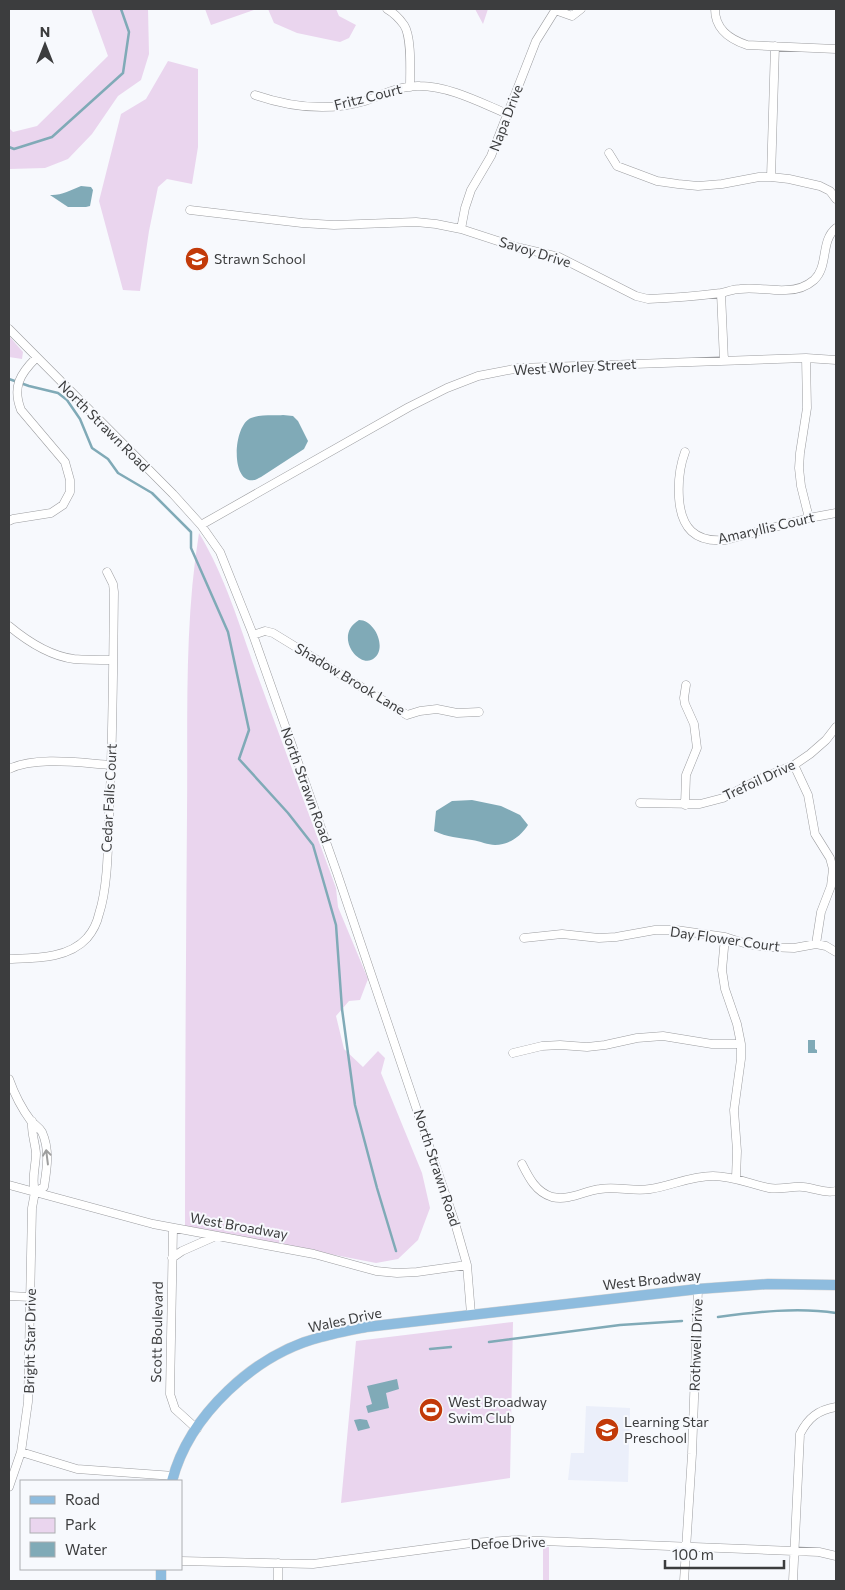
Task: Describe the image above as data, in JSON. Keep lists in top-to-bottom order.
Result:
{
  "streets": {
    "main road": ["West Broadway", "Wales Drive"],
    "street": [
      "Fritz Court",
      "Napa Drive",
      "Savoy Drive",
      "West Worley Street",
      "North Strawn Road",
      "Amaryllis Court",
      "Shadow Brook Lane",
      "Trefoil Drive",
      "Cedar Falls Court",
      "Day Flower Court",
      "Scott Boulevard",
      "Bright Star Drive",
      "Rothwell Drive",
      "Defoe Drive"
    ]
  },
  "crossings": [
    ["Fritz Court", "Napa Drive"],
    ["Napa Drive", "Savoy Drive"],
    ["West Worley Street", "North Strawn Road"],
    ["North Strawn Road", "Shadow Brook Lane"],
    ["North Strawn Road", "West Broadway"],
    ["North Strawn Road", "Wales Drive"],
    ["West Broadway", "Wales Drive"],
    ["West Broadway", "Scott Boulevard"],
    ["West Broadway", "Bright Star Drive"],
    ["West Broadway", "Rothwell Drive"],
    ["Wales Drive", "Scott Boulevard"],
    ["Rothwell Drive", "Defoe Drive"]
  ],
  "places": {
    "school or university": ["Strawn School", "Learning Star Preschool"],
    "sports": ["West Broadway Swim Club"]
  },
  "legend": ["Road", "Park", "Water"],
  "scale_bar": "100 m",
  "north": "top"
}
